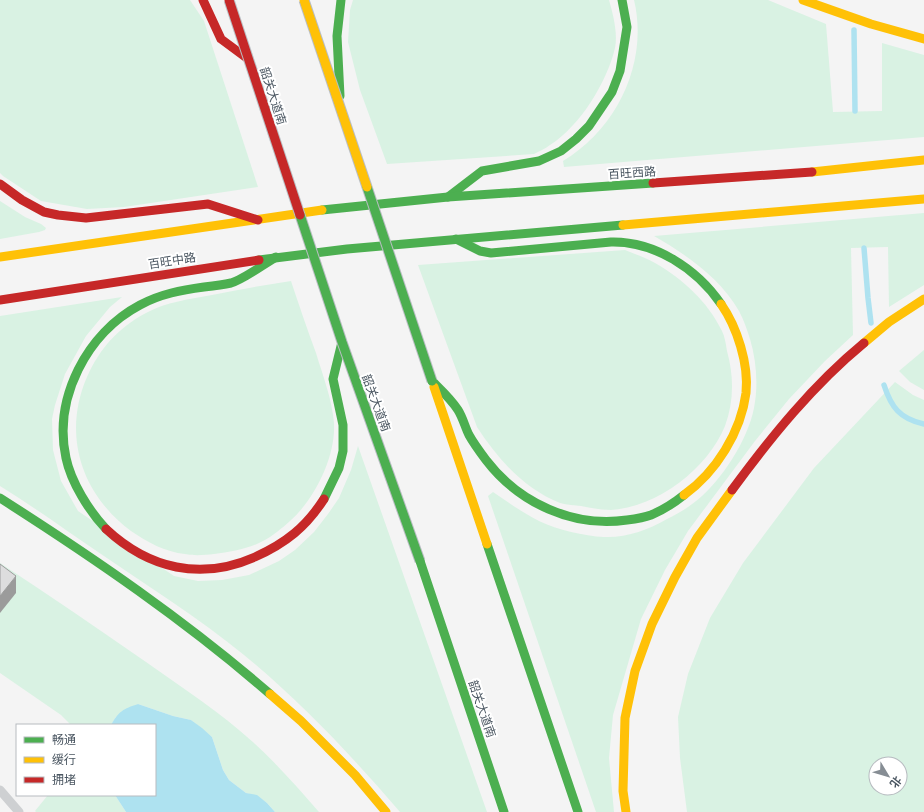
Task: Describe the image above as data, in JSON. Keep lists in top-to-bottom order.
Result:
{
  "streets": {
    "main road": ["韶关大道南", "百旺西路", "百旺中路"]
  },
  "legend": ["畅通", "缓行", "拥堵"],
  "north": "bottom right"
}
